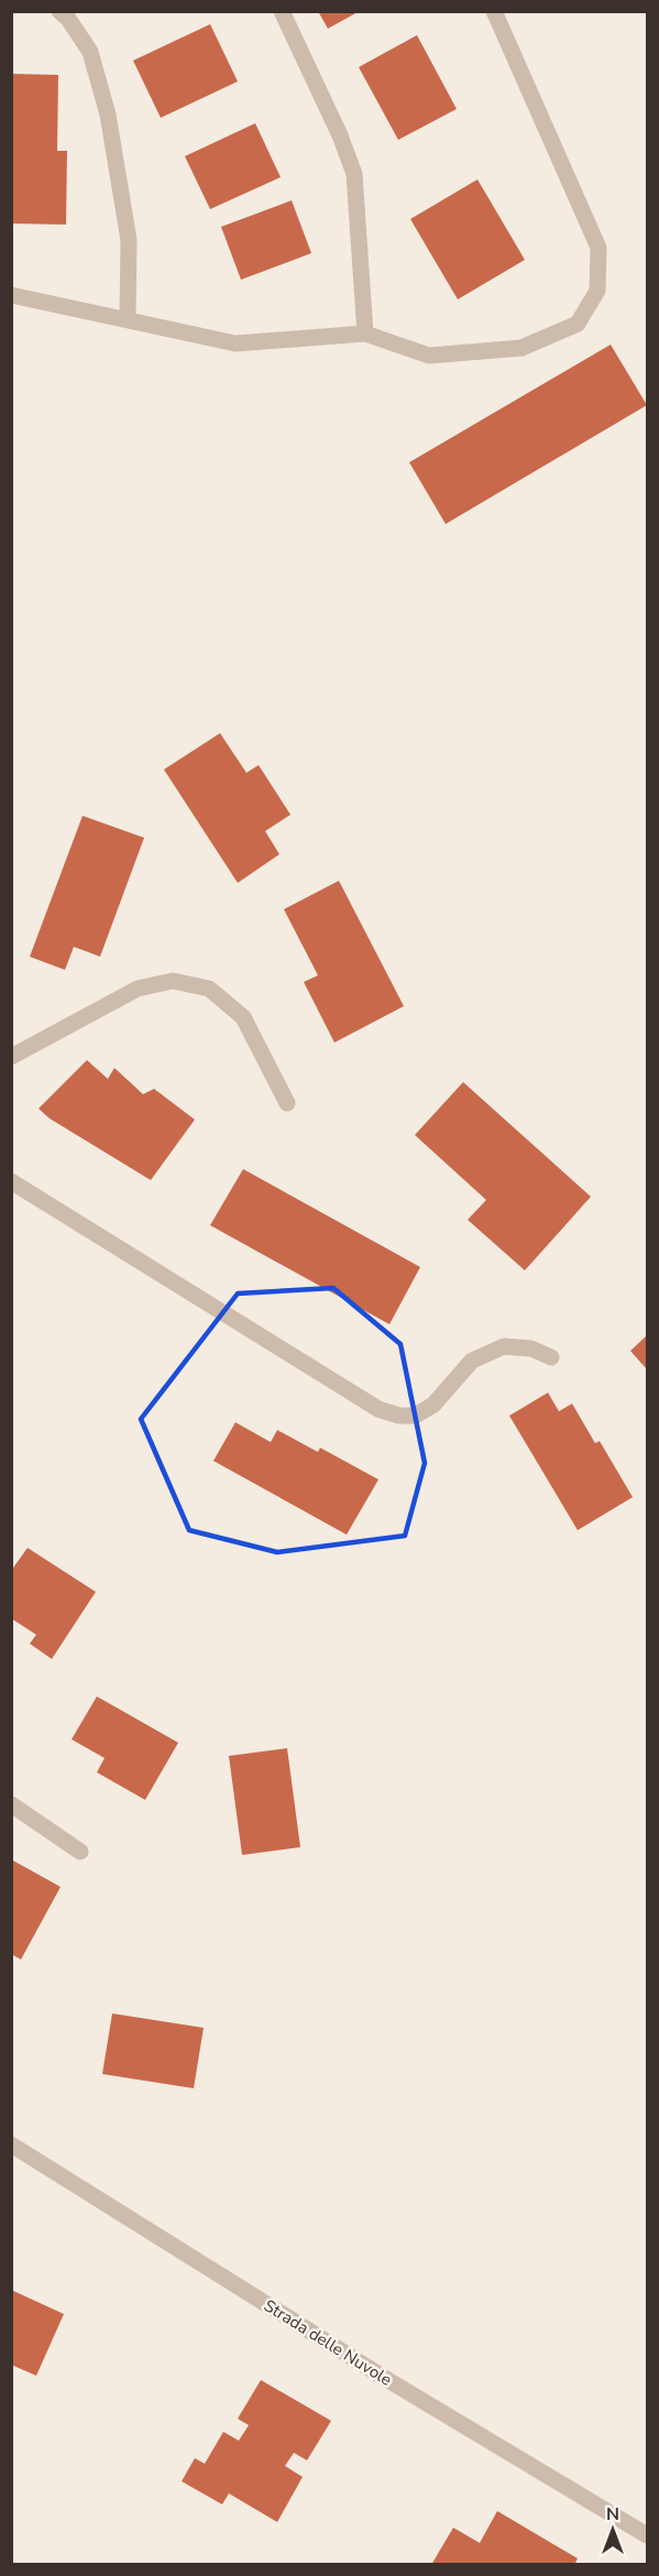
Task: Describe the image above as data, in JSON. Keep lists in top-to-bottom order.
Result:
{
  "streets": {
    "street": ["Strada delle Nuvole"]
  },
  "north": "top"
}
